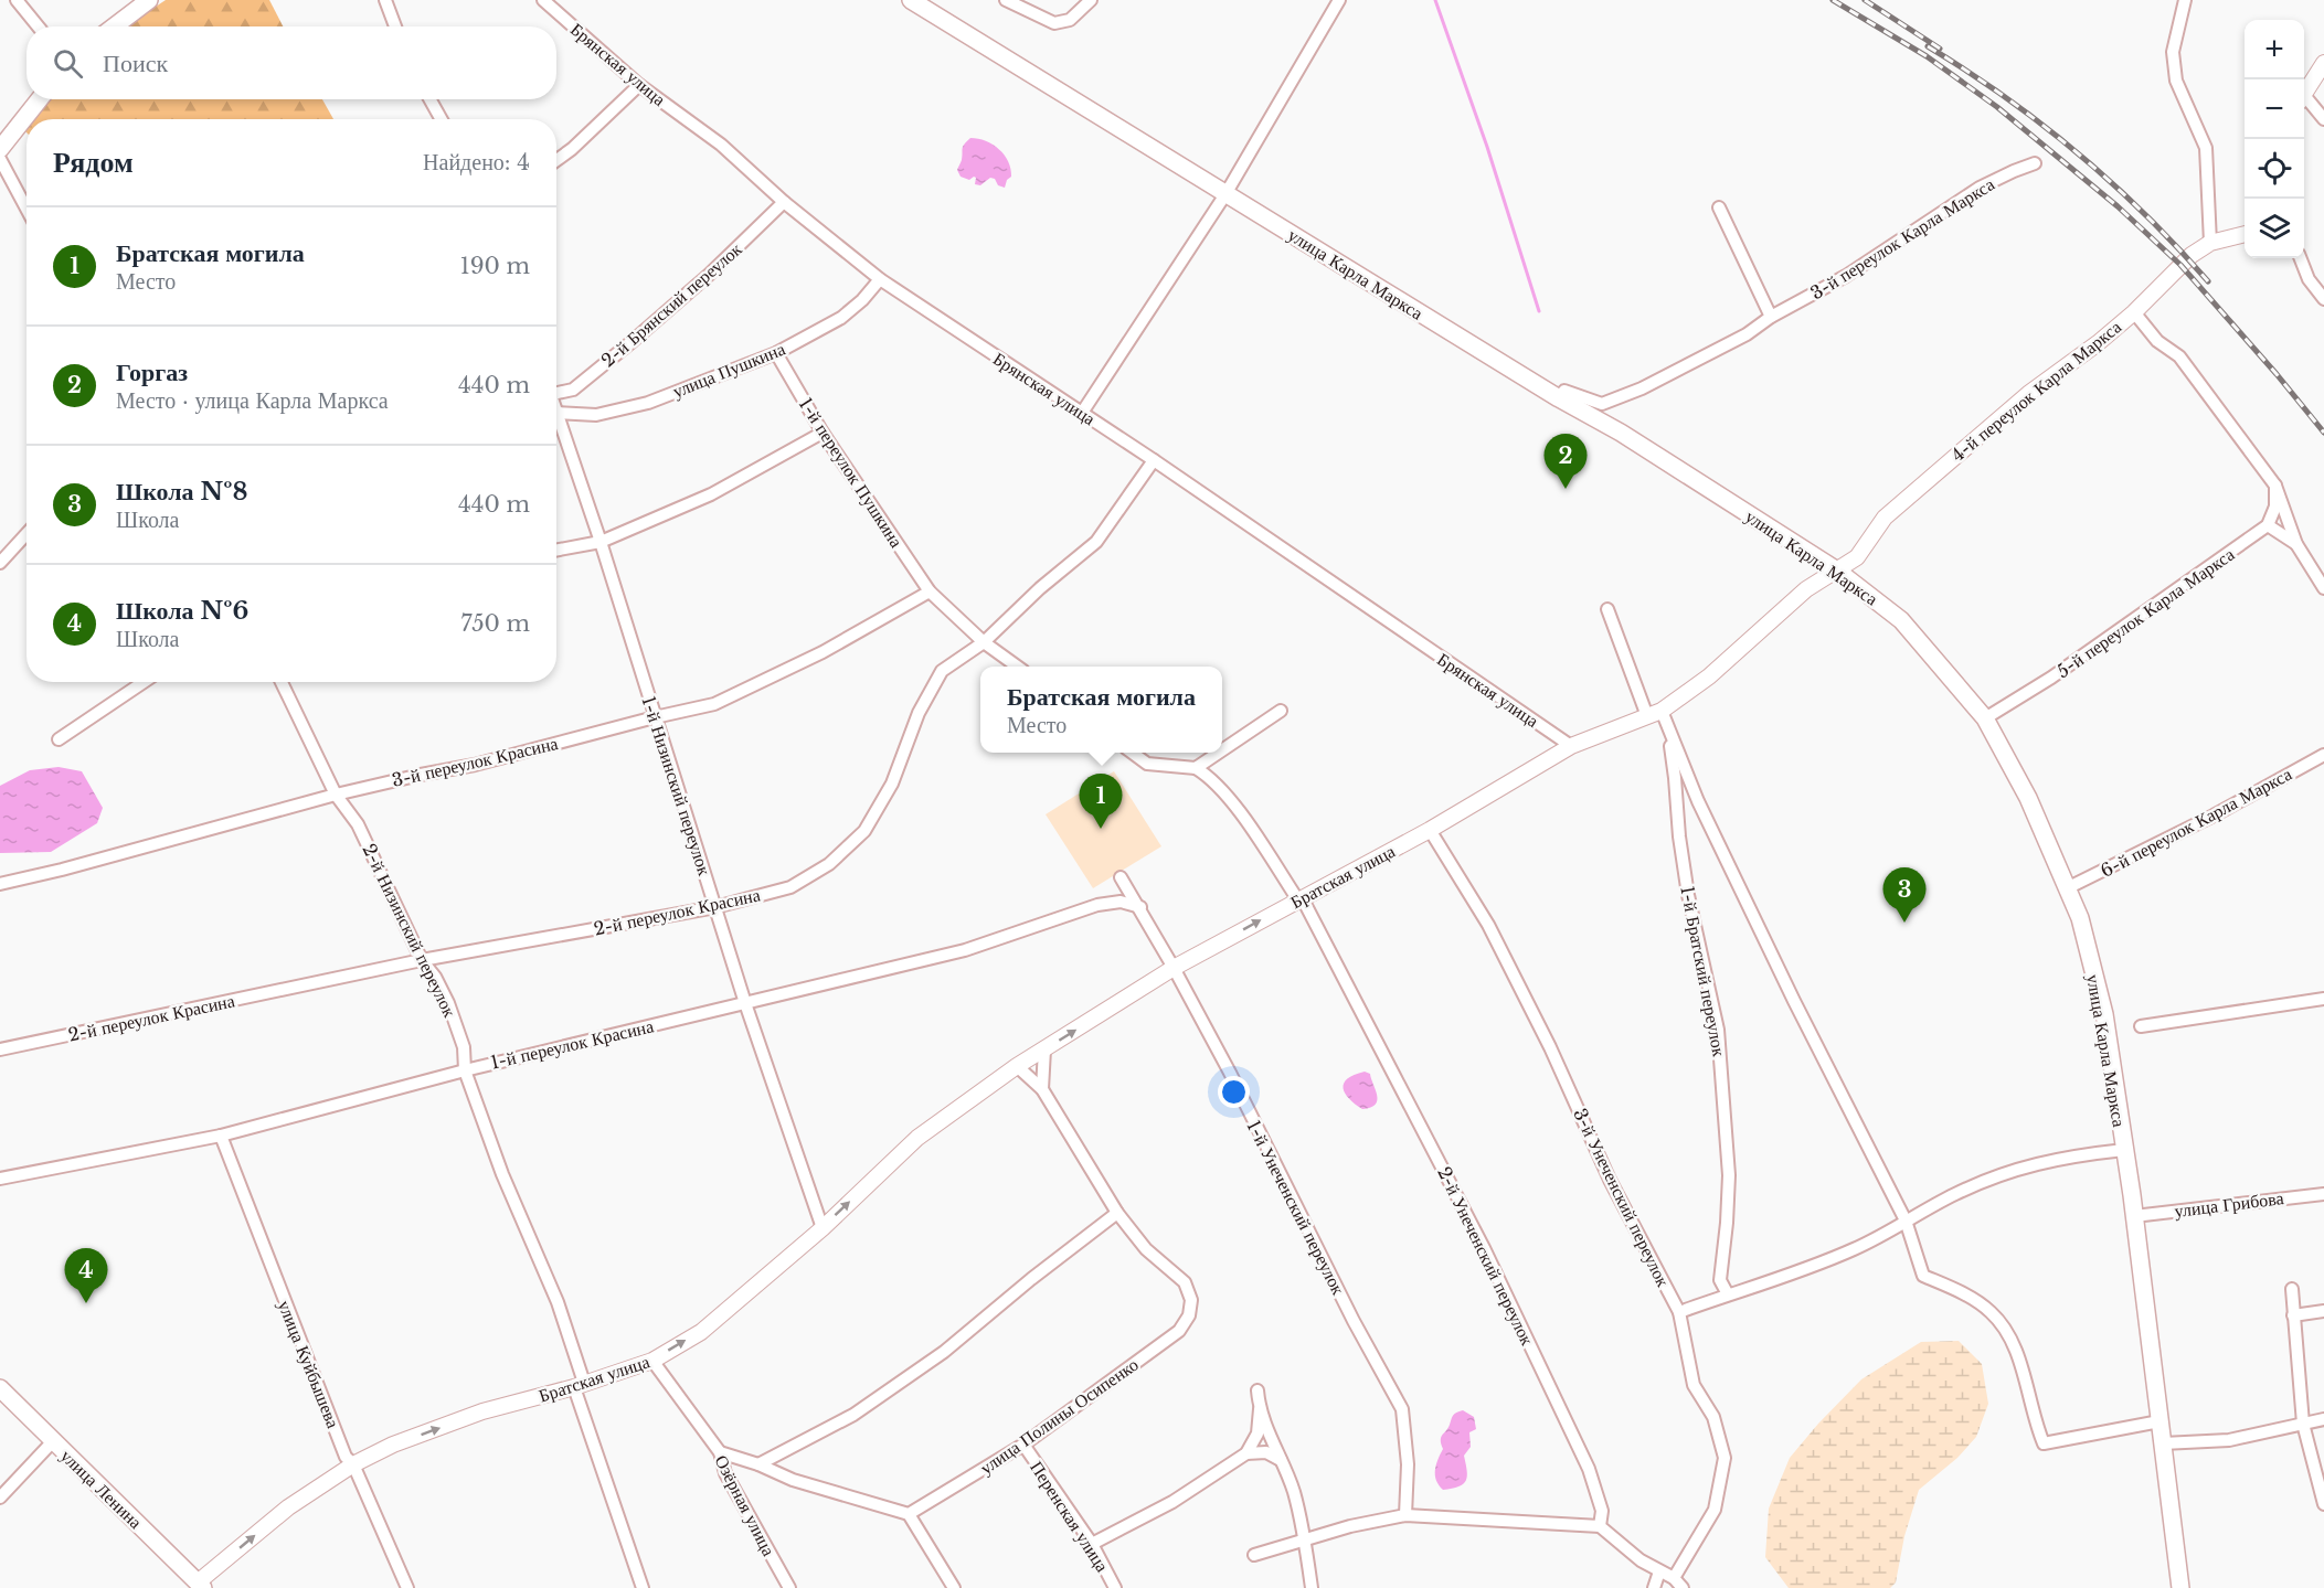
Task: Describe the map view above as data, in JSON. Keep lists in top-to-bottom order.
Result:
{
  "streets": {
    "main road": ["улица Карла Маркса", "улица Ленина"],
    "street": [
      "Брянская улица",
      "3-й переулок Карла Маркса",
      "2-й Брянский переулок",
      "улица Пушкина",
      "4-й переулок Карла Маркса",
      "1-й переулок Пушкина",
      "5-й переулок Карла Маркса",
      "3-й переулок Красина",
      "1-й Низинский переулок",
      "6-й переулок Карла Маркса",
      "Братская улица",
      "2-й переулок Красина",
      "2-й Низинский переулок",
      "1-й Братский переулок",
      "1-й переулок Красина",
      "3-й Унеченский переулок",
      "улица Грибова",
      "1-й Унеченский переулок",
      "2-й Унеченский переулок",
      "улица Куйбышева",
      "улица Полины Осипенко",
      "Озёрная улица",
      "Перенская улица"
    ]
  },
  "crossings": [
    ["Брянская улица", "2-й Брянский переулок"],
    ["Брянская улица", "улица Пушкина"],
    ["Брянская улица", "Братская улица"],
    ["Брянская улица", "2-й переулок Красина"],
    ["3-й переулок Карла Маркса", "улица Карла Маркса"],
    ["улица Карла Маркса", "4-й переулок Карла Маркса"],
    ["улица Карла Маркса", "5-й переулок Карла Маркса"],
    ["улица Карла Маркса", "6-й переулок Карла Маркса"],
    ["улица Карла Маркса", "Братская улица"],
    ["улица Карла Маркса", "1-й Братский переулок"],
    ["улица Карла Маркса", "улица Грибова"],
    ["улица Пушкина", "1-й переулок Пушкина"],
    ["улица Пушкина", "1-й Низинский переулок"],
    ["4-й переулок Карла Маркса", "Братская улица"],
    ["1-й переулок Пушкина", "3-й переулок Красина"],
    ["1-й переулок Пушкина", "2-й переулок Красина"],
    ["3-й переулок Красина", "1-й Низинский переулок"],
    ["3-й переулок Красина", "2-й Низинский переулок"],
    ["1-й Низинский переулок", "Братская улица"],
    ["1-й Низинский переулок", "2-й переулок Красина"],
    ["1-й Низинский переулок", "1-й переулок Красина"],
    ["Братская улица", "2-й Низинский переулок"],
    ["Братская улица", "1-й Братский переулок"],
    ["Братская улица", "3-й Унеченский переулок"],
    ["Братская улица", "1-й Унеченский переулок"],
    ["Братская улица", "2-й Унеченский переулок"],
    ["Братская улица", "улица Куйбышева"],
    ["Братская улица", "улица Ленина"],
    ["Братская улица", "Озёрная улица"],
    ["2-й переулок Красина", "2-й Низинский переулок"],
    ["2-й Низинский переулок", "1-й переулок Красина"],
    ["1-й переулок Красина", "1-й Унеченский переулок"],
    ["1-й переулок Красина", "улица Куйбышева"],
    ["улица Полины Осипенко", "Перенская улица"]
  ],
  "one_way": ["Братская улица"],
  "page": {
    "map_buttons": ["+", "−"],
    "search": "Поиск",
    "heading": ["Рядом", "Найдено: 4"],
    "list": [
      {
        "mark": "1",
        "name": "Братская могила",
        "note": "Место",
        "value": "190 m"
      },
      {
        "mark": "2",
        "name": "Горгаз",
        "note": "Место · улица Карла Маркса",
        "value": "440 m"
      },
      {
        "mark": "3",
        "name": "Школа №8",
        "note": "Школа",
        "value": "440 m"
      },
      {
        "mark": "4",
        "name": "Школа №6",
        "note": "Школа",
        "value": "750 m"
      }
    ],
    "pins": [
      "2",
      "1",
      "3",
      "4"
    ],
    "popup": ["Братская могила", "Место"]
  }
}
